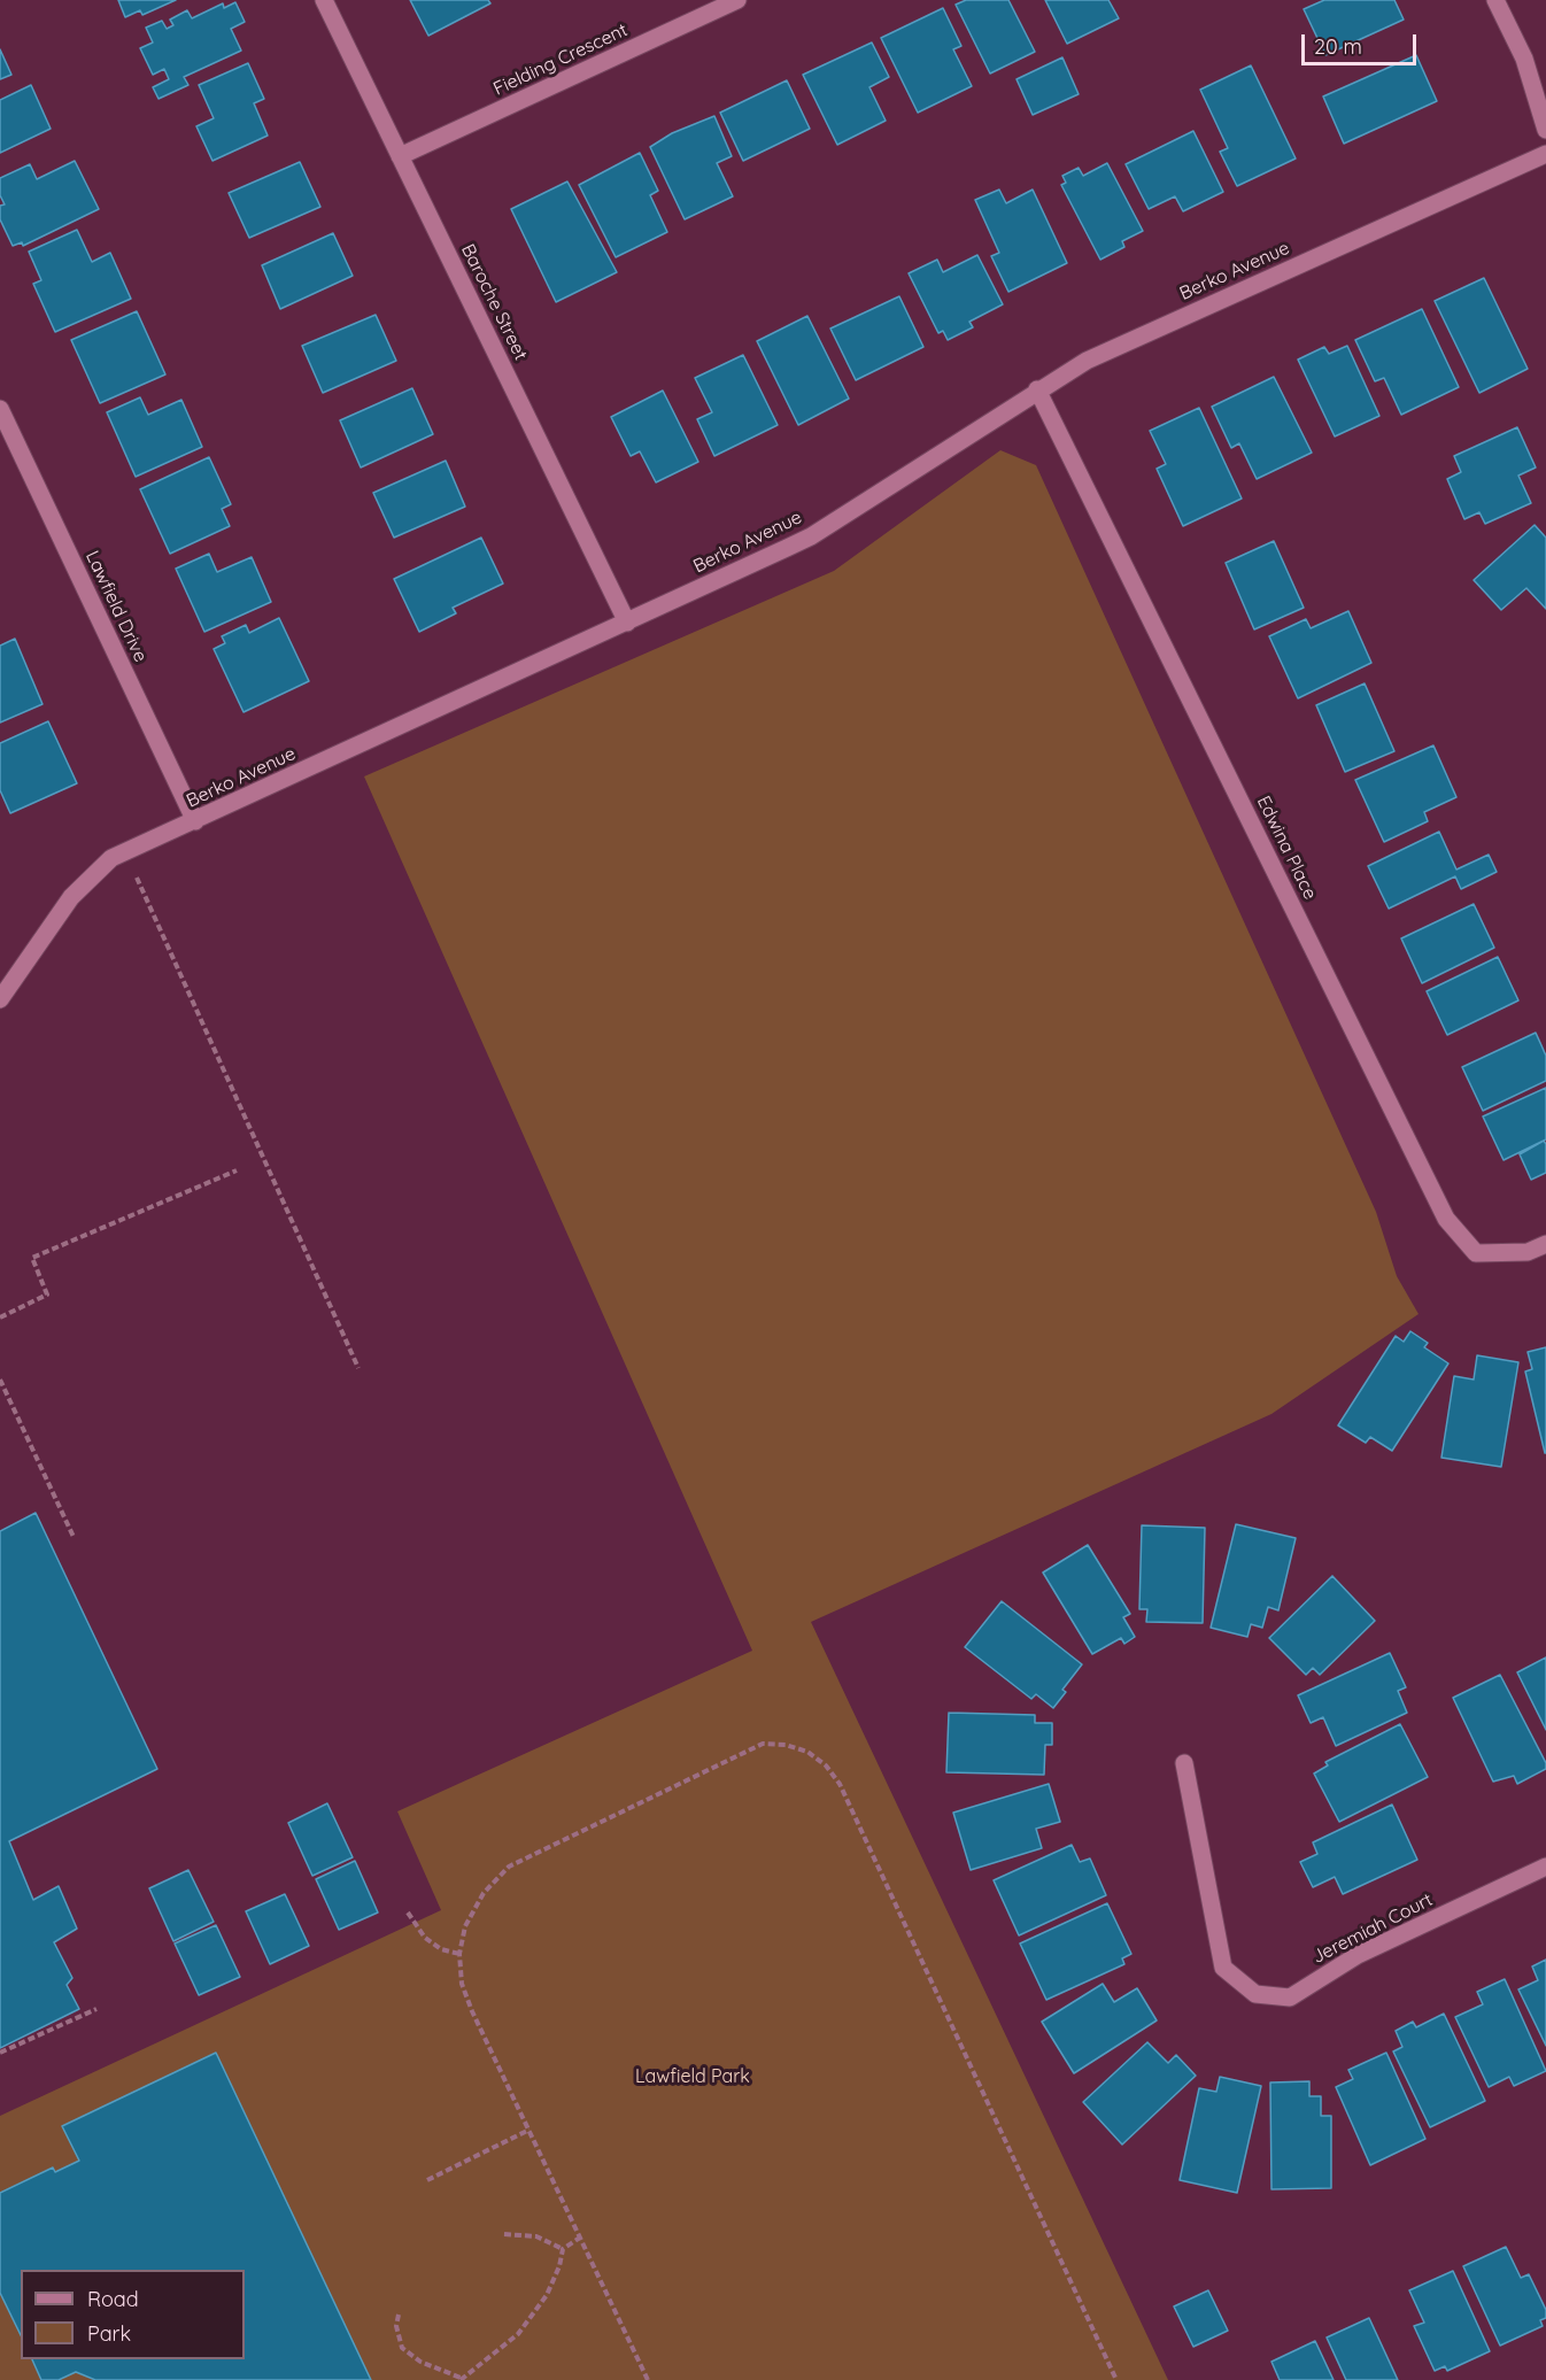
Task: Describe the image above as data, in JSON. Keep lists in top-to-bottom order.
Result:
{
  "streets": {
    "street": [
      "Fielding Crescent",
      "Berko Avenue",
      "Baroche Street",
      "Lawfield Drive",
      "Edwina Place",
      "Jeremiah Court"
    ]
  },
  "crossings": [
    ["Fielding Crescent", "Baroche Street"],
    ["Berko Avenue", "Baroche Street"],
    ["Berko Avenue", "Lawfield Drive"],
    ["Berko Avenue", "Edwina Place"]
  ],
  "parks": ["Lawfield Park"],
  "legend": ["Road", "Park"],
  "scale_bar": "20 m"
}
